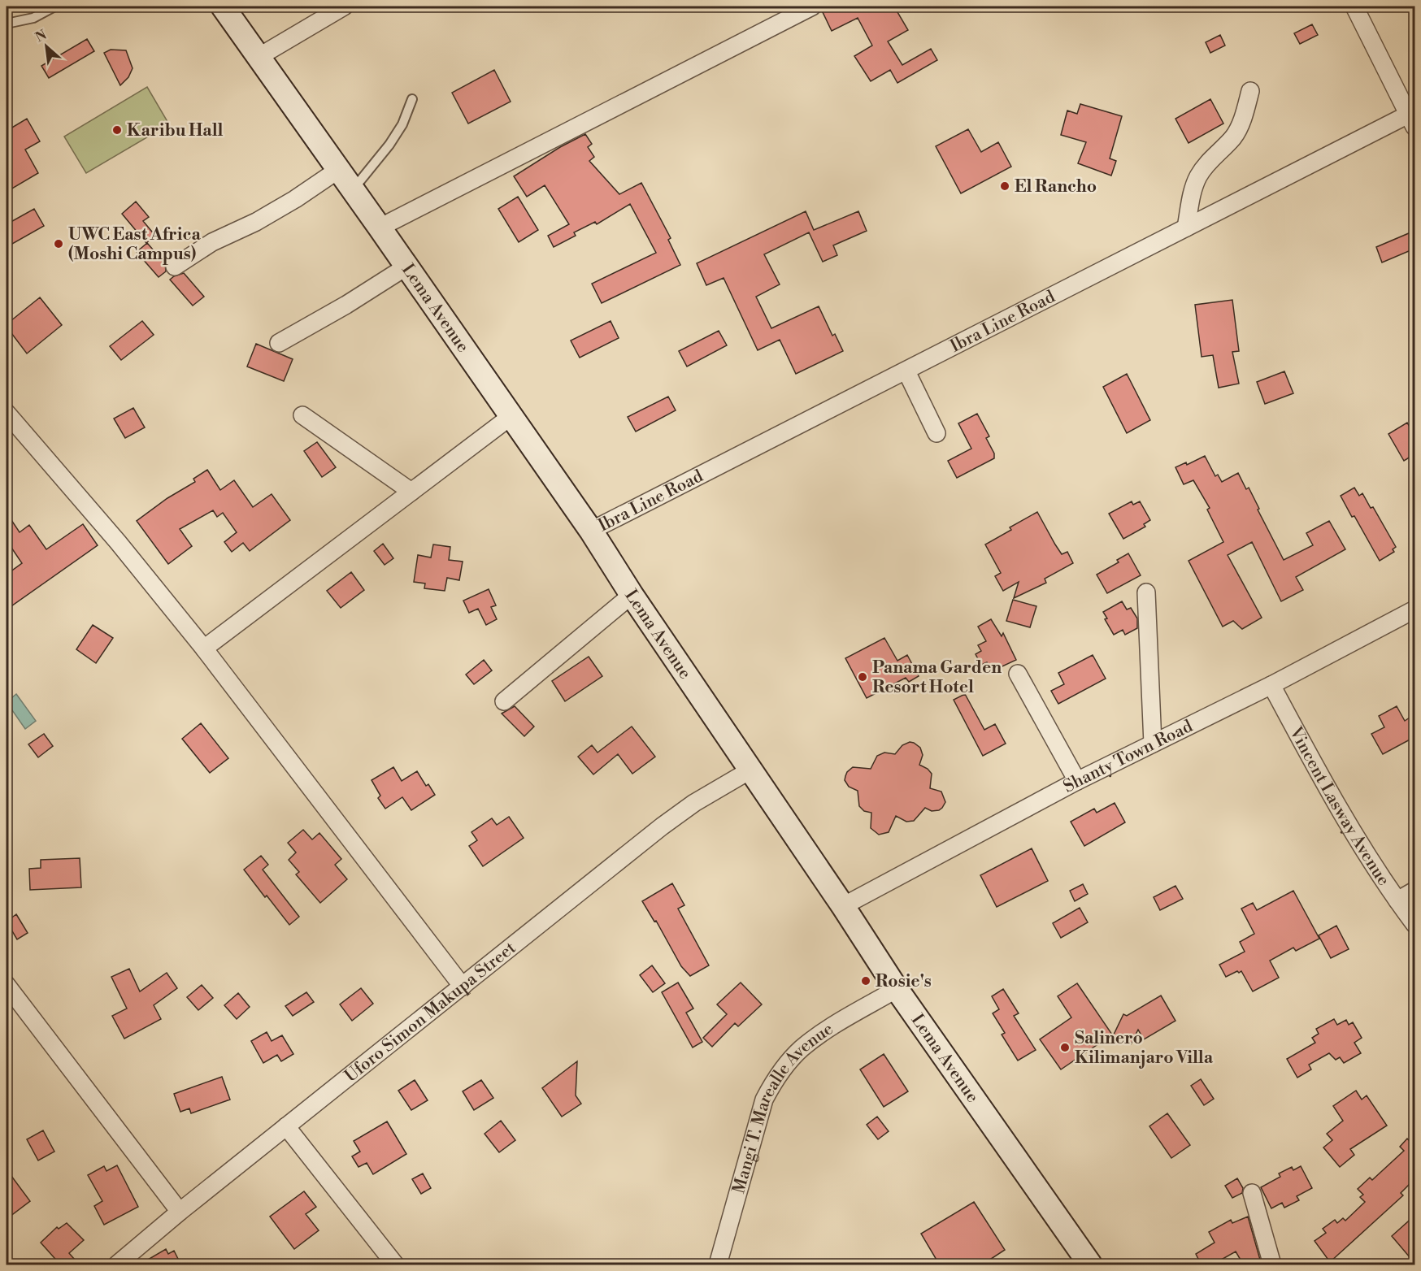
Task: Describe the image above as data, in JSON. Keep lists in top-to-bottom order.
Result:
{
  "streets": {
    "main road": ["Lema Avenue"],
    "street": [
      "Ibra Line Road",
      "Shanty Town Road",
      "Vincent Lasway Avenue",
      "Uforo Simon Makupa Street",
      "Mangi T. Marealle Avenue"
    ]
  },
  "crossings": [
    ["Lema Avenue", "Ibra Line Road"],
    ["Lema Avenue", "Shanty Town Road"],
    ["Lema Avenue", "Uforo Simon Makupa Street"],
    ["Lema Avenue", "Mangi T. Marealle Avenue"],
    ["Shanty Town Road", "Vincent Lasway Avenue"]
  ],
  "places": [
    "Karibu Hall",
    "El Rancho",
    "UWC East Africa (Moshi Campus)",
    "Panama Garden Resort Hotel",
    "Rosie's",
    "Salinero Kilimanjaro Villa"
  ],
  "north": "top left"
}
